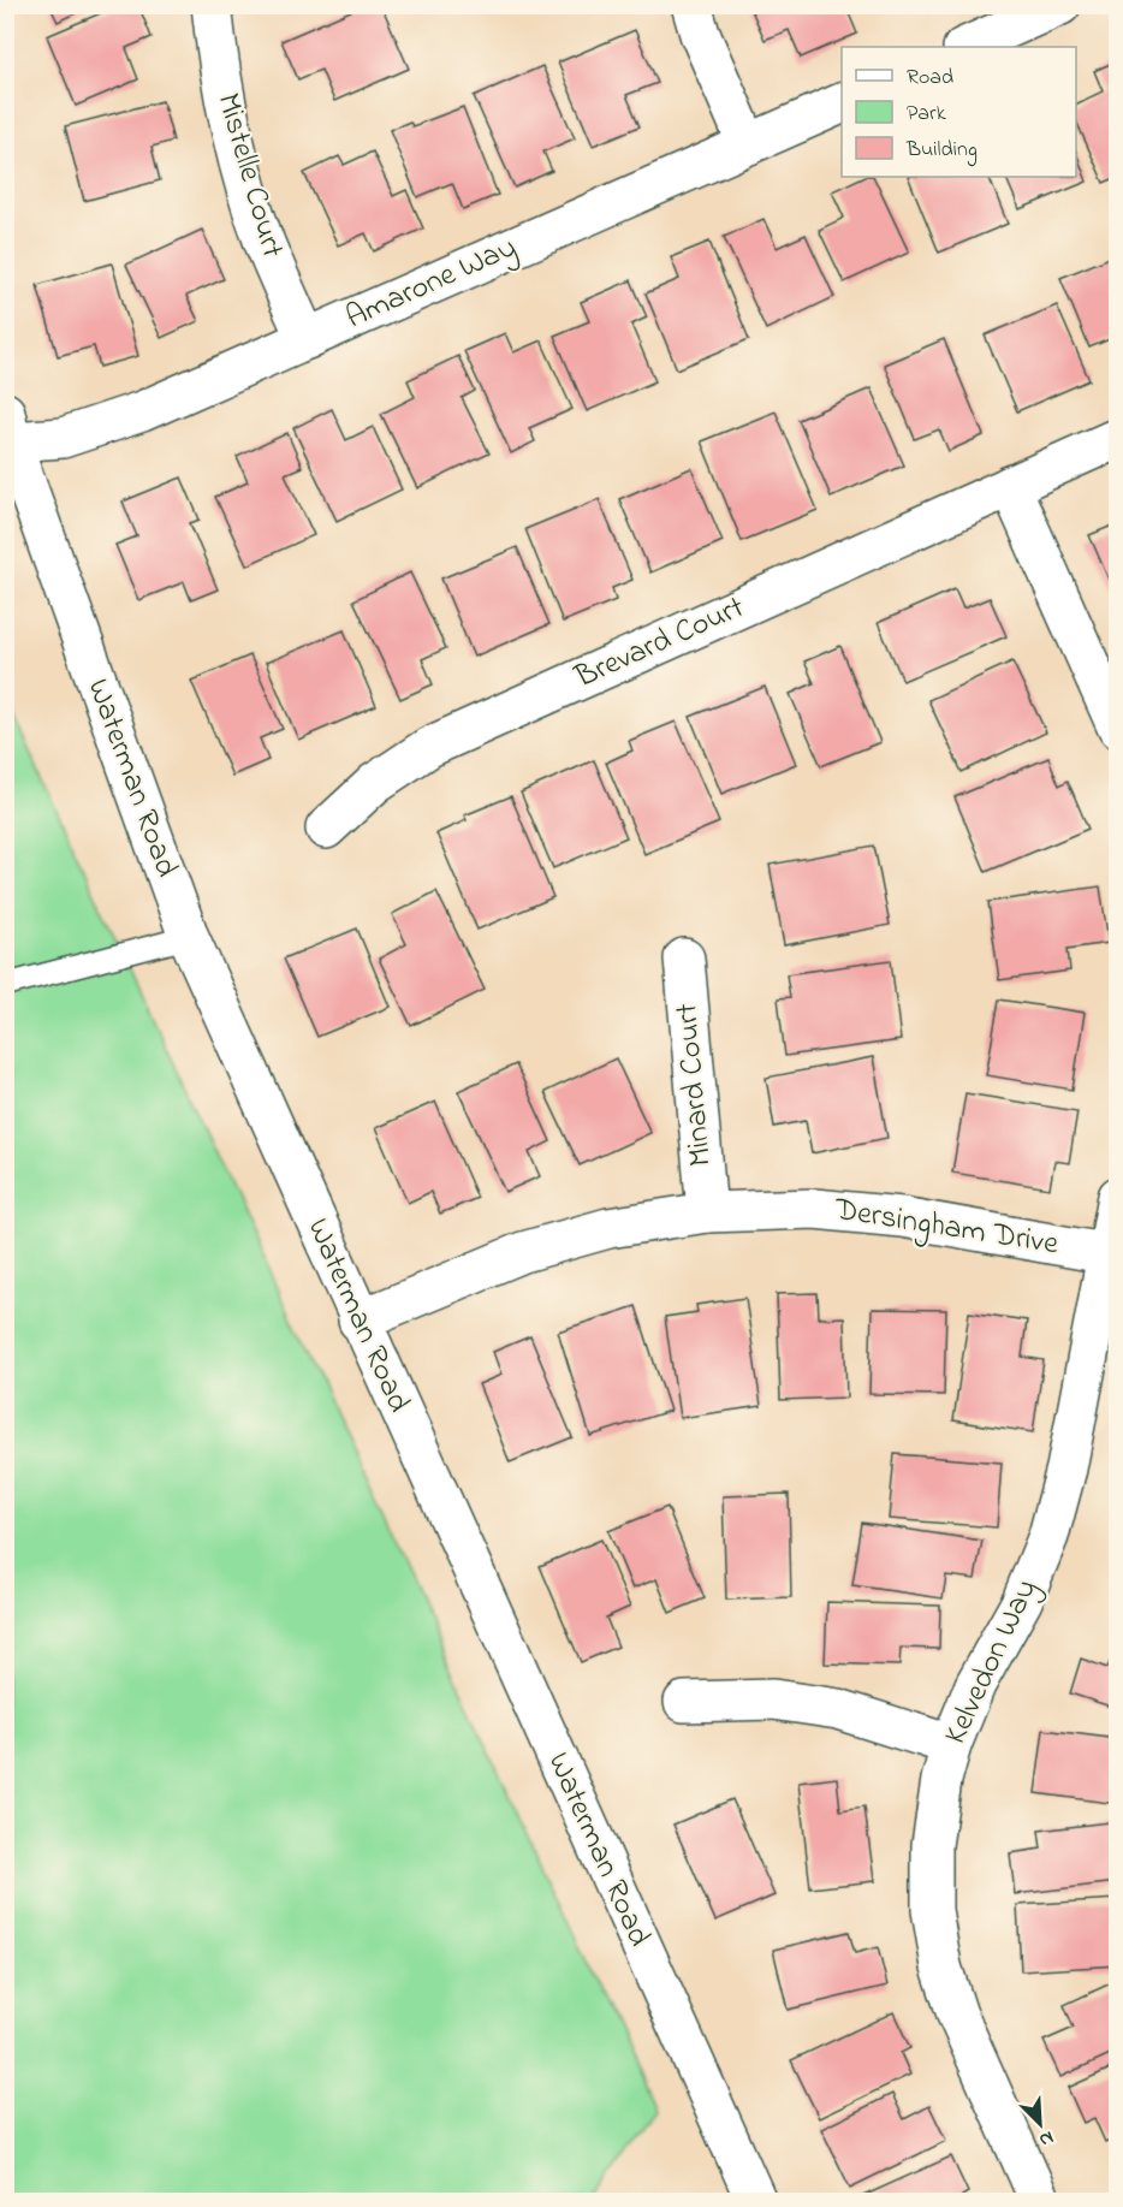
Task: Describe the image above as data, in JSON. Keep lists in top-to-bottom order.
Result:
{
  "streets": {
    "street": [
      "Mistelle Court",
      "Amarone Way",
      "Brevard Court",
      "Waterman Road",
      "Minard Court",
      "Dersingham Drive",
      "Kelvedon Way"
    ]
  },
  "crossings": [
    ["Mistelle Court", "Amarone Way"],
    ["Amarone Way", "Waterman Road"],
    ["Waterman Road", "Dersingham Drive"],
    ["Minard Court", "Dersingham Drive"],
    ["Dersingham Drive", "Kelvedon Way"]
  ],
  "legend": ["Road", "Park", "Building"],
  "north": "bottom right"
}
